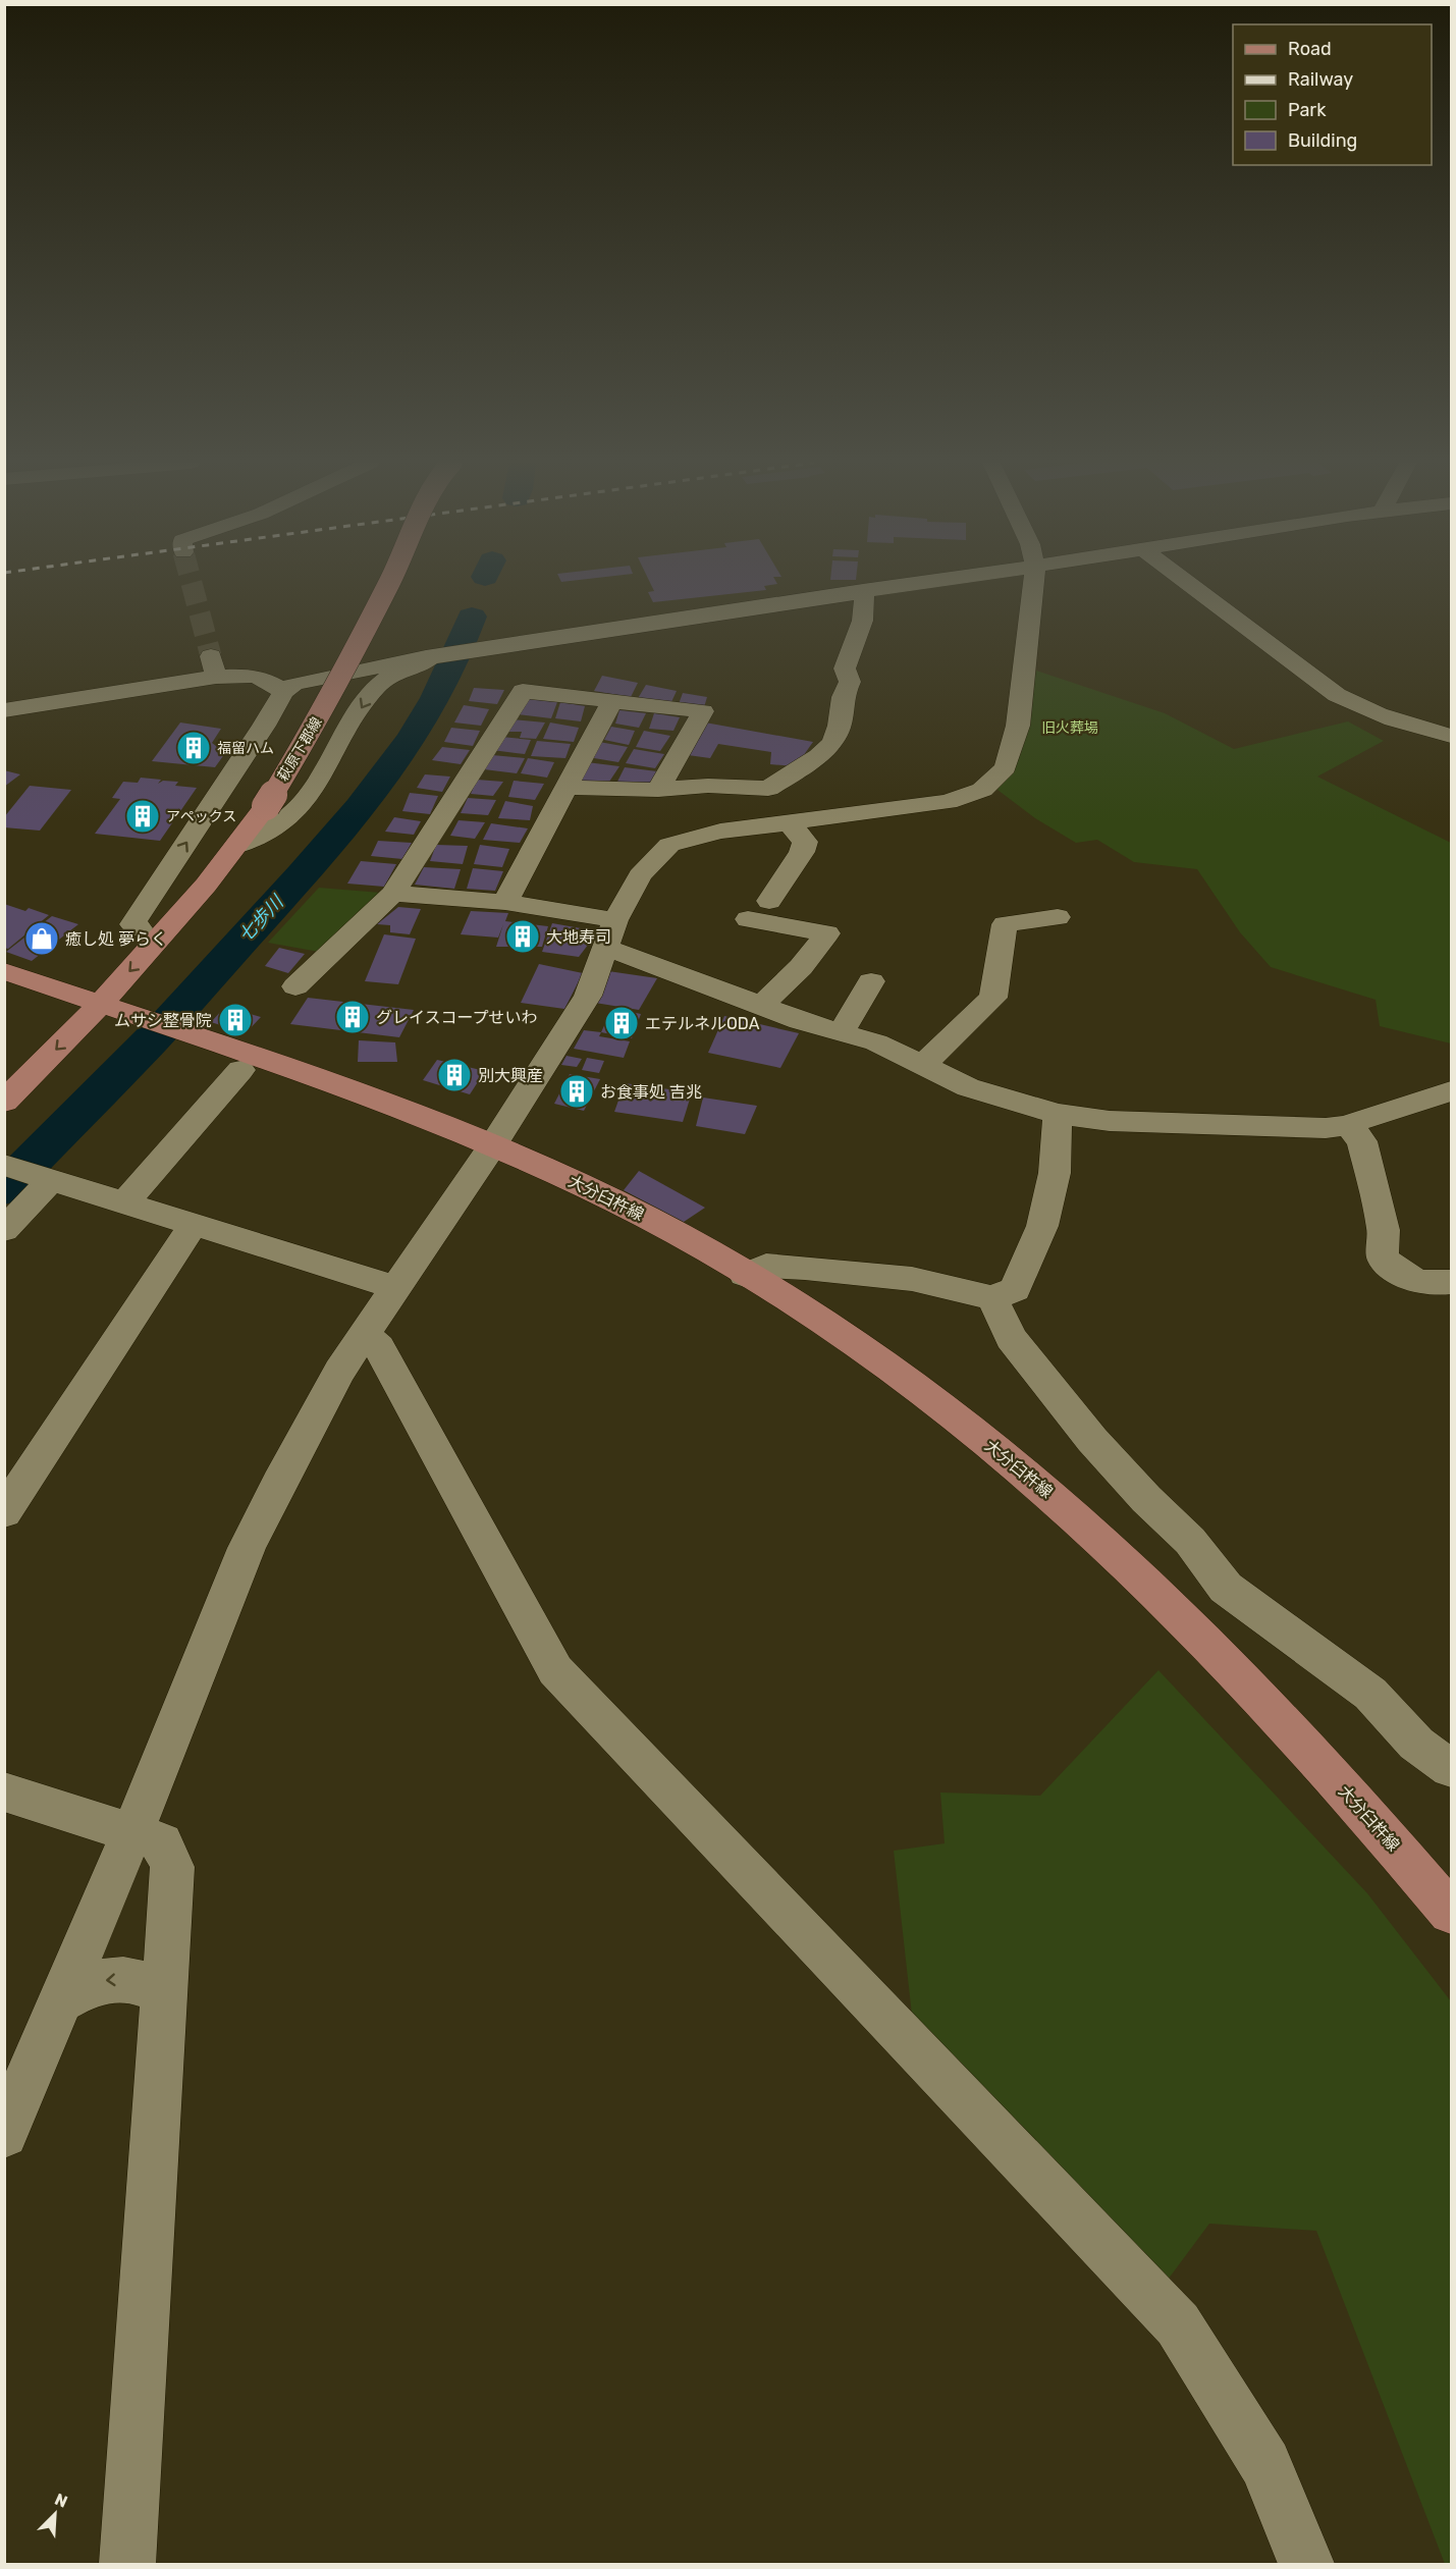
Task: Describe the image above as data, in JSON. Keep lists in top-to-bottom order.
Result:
{
  "streets": {
    "main road": ["萩原下郡線", "大分臼杵線"]
  },
  "crossings": [
    ["萩原下郡線", "大分臼杵線"]
  ],
  "water": ["七歩川"],
  "parks": ["旧火葬場"],
  "places": {
    "building": [
      "福留ハム",
      "アペックス",
      "大地寿司",
      "グレイスコープせいわ",
      "ムサシ整骨院",
      "エテルネルODA",
      "別大興産",
      "お食事処 吉兆"
    ],
    "shop": ["癒し処 夢らく"]
  },
  "legend": [
    "Road",
    "Railway",
    "Park",
    "Building"
  ],
  "north": "top right"
}
